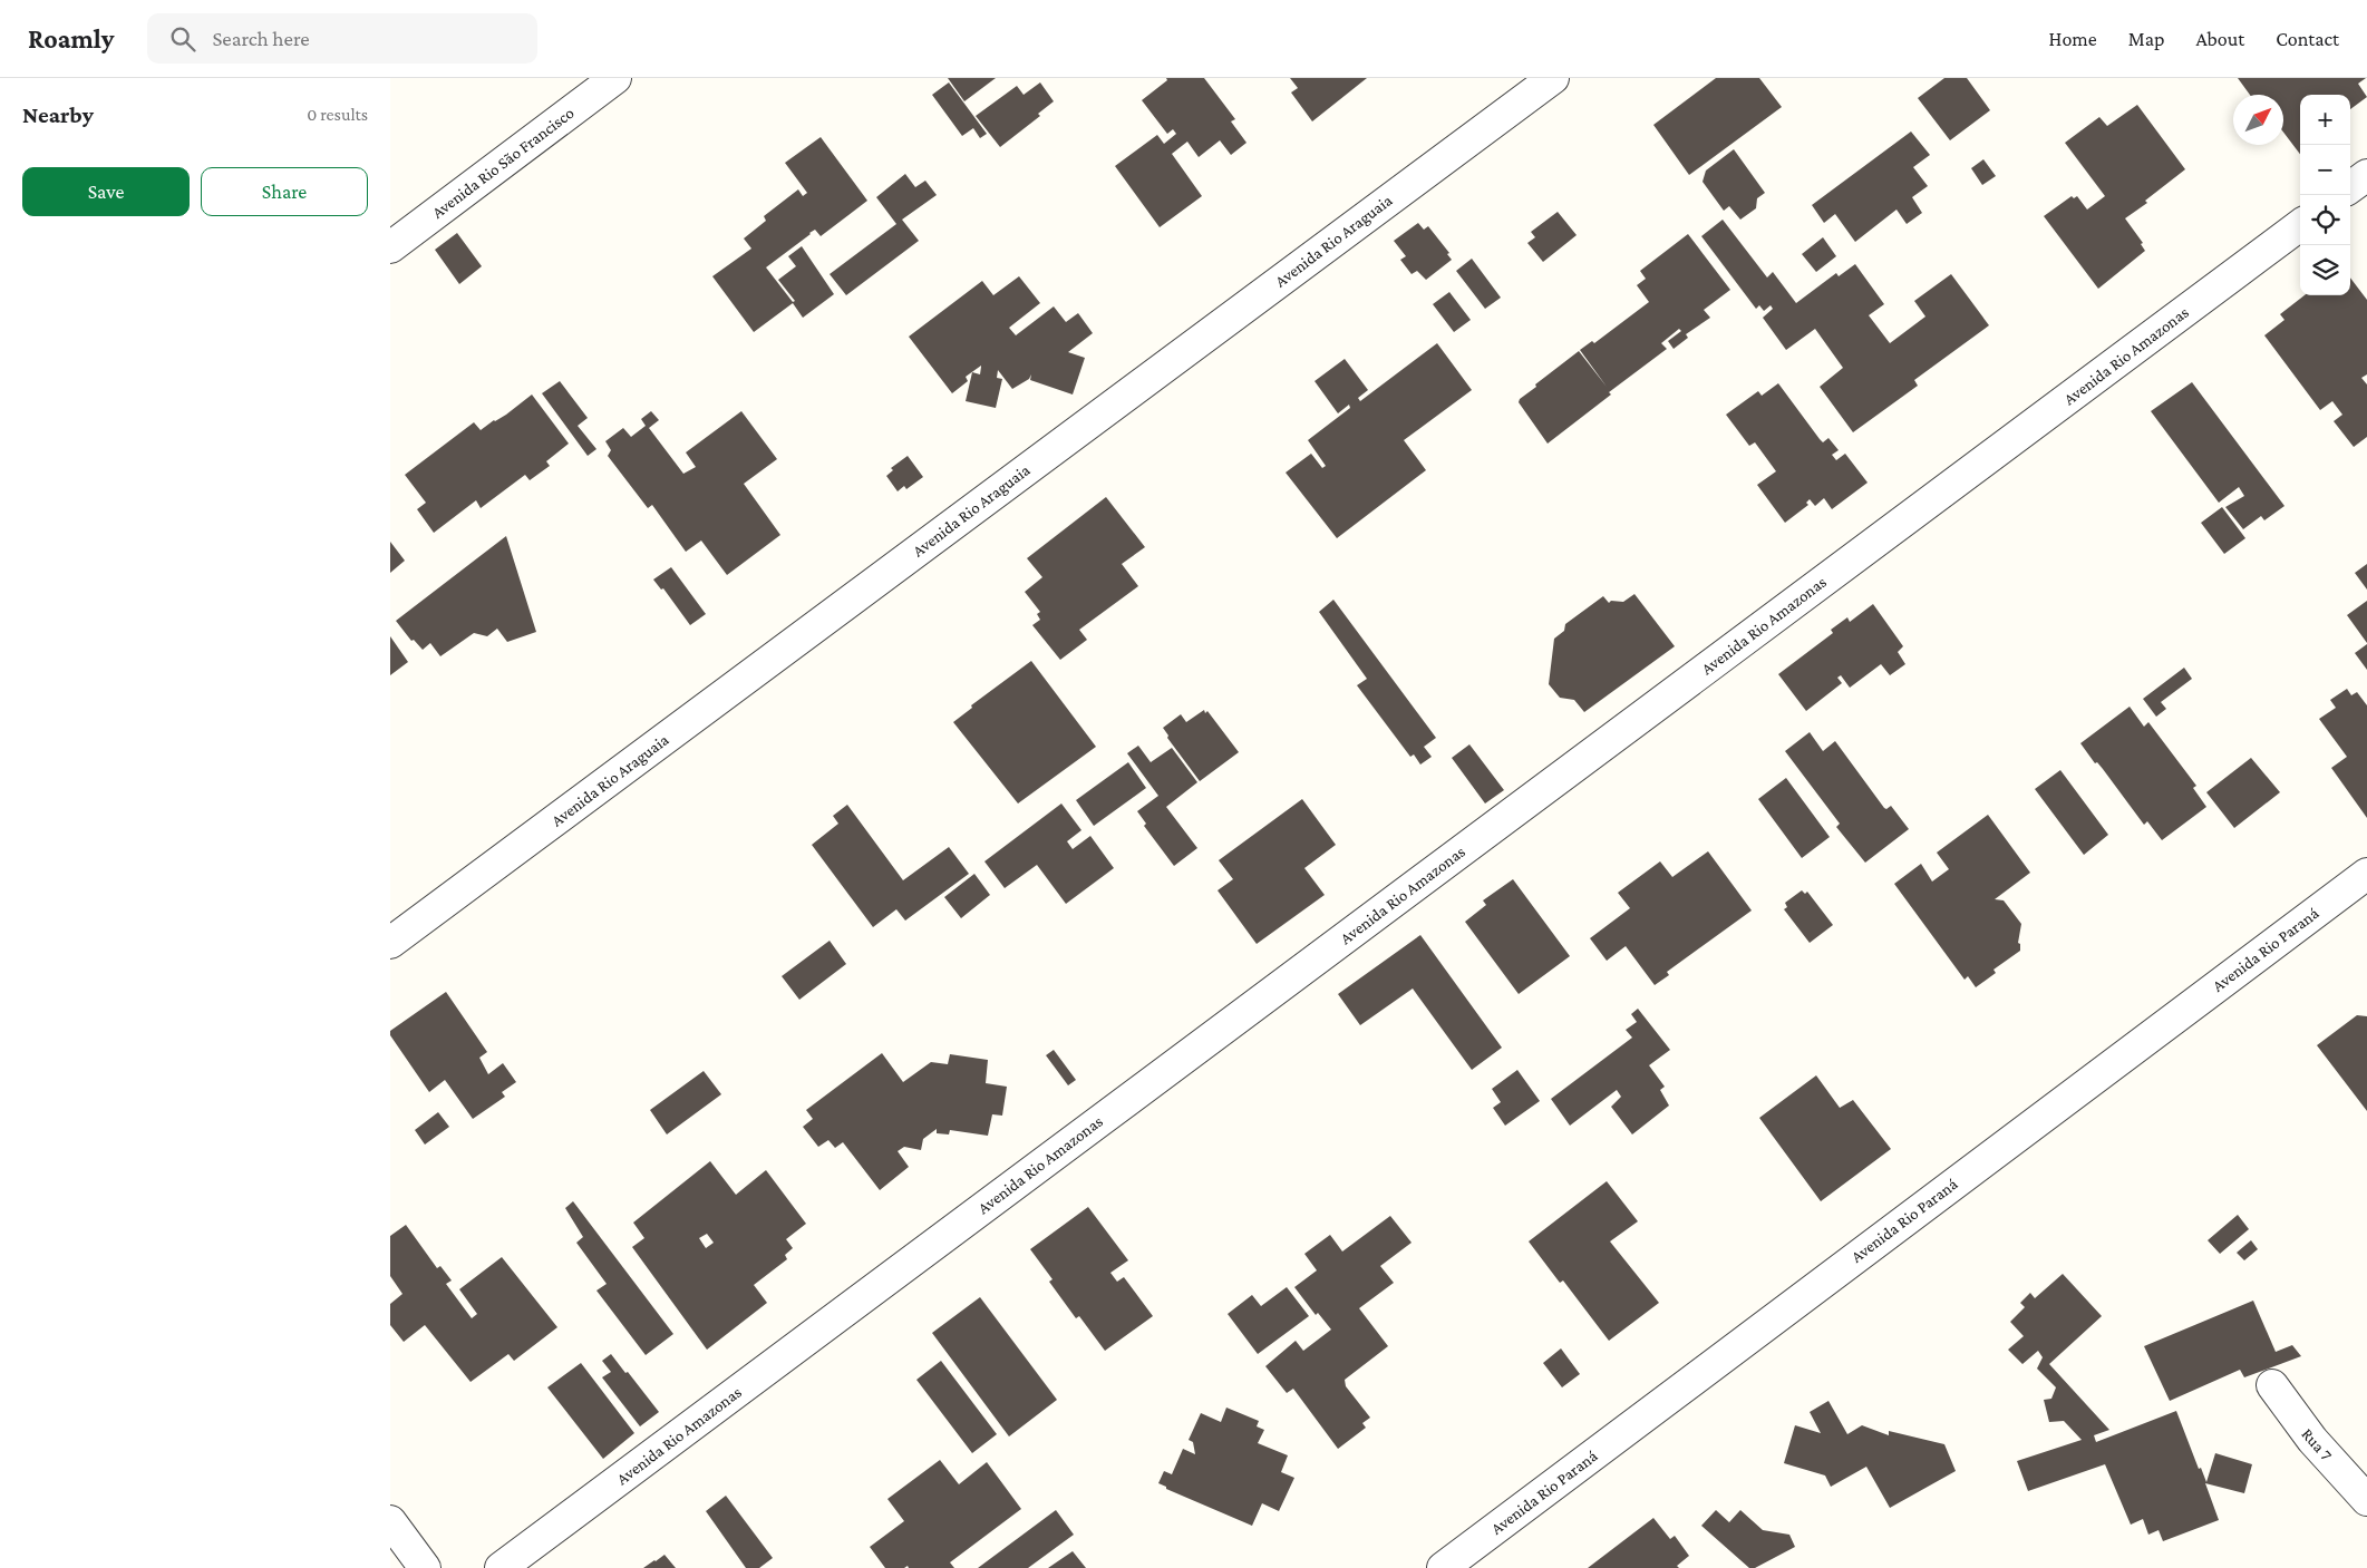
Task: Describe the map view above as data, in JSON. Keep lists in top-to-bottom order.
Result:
{
  "streets": {
    "street": [
      "Avenida Rio São Francisco",
      "Avenida Rio Araguaia",
      "Avenida Rio Amazonas",
      "Avenida Rio Paraná",
      "Rua 7"
    ]
  },
  "north": "top right",
  "page": {
    "header": "Roamly",
    "search": "Search here",
    "nav": [
      "Home",
      "Map",
      "About",
      "Contact"
    ],
    "heading": ["Nearby", "0 results"],
    "map_buttons": ["+", "−"],
    "buttons": ["Save", "Share"]
  }
}
